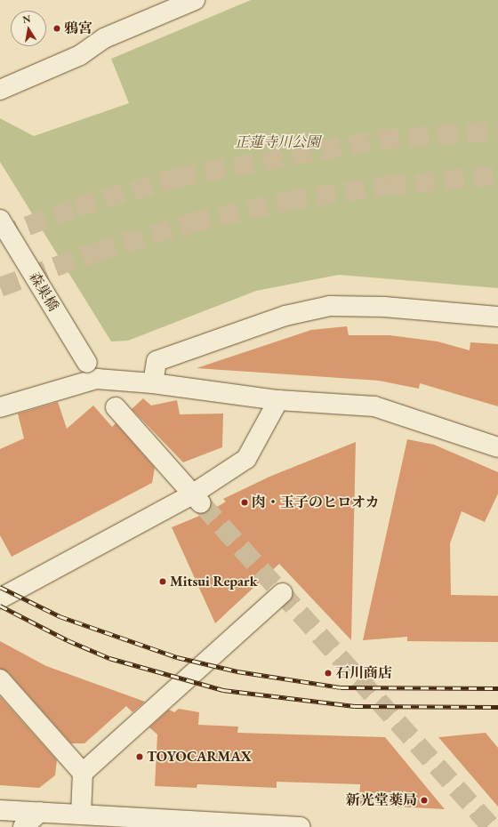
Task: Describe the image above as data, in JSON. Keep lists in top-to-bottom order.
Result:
{
  "streets": {
    "street": ["森巣橋"]
  },
  "parks": ["正蓮寺川公園"],
  "places": [
    "鴉宮",
    "肉・玉子のヒロオカ",
    "Mitsui Repark",
    "石川商店",
    "TOYOCARMAX",
    "新光堂薬局"
  ],
  "north": "top"
}
